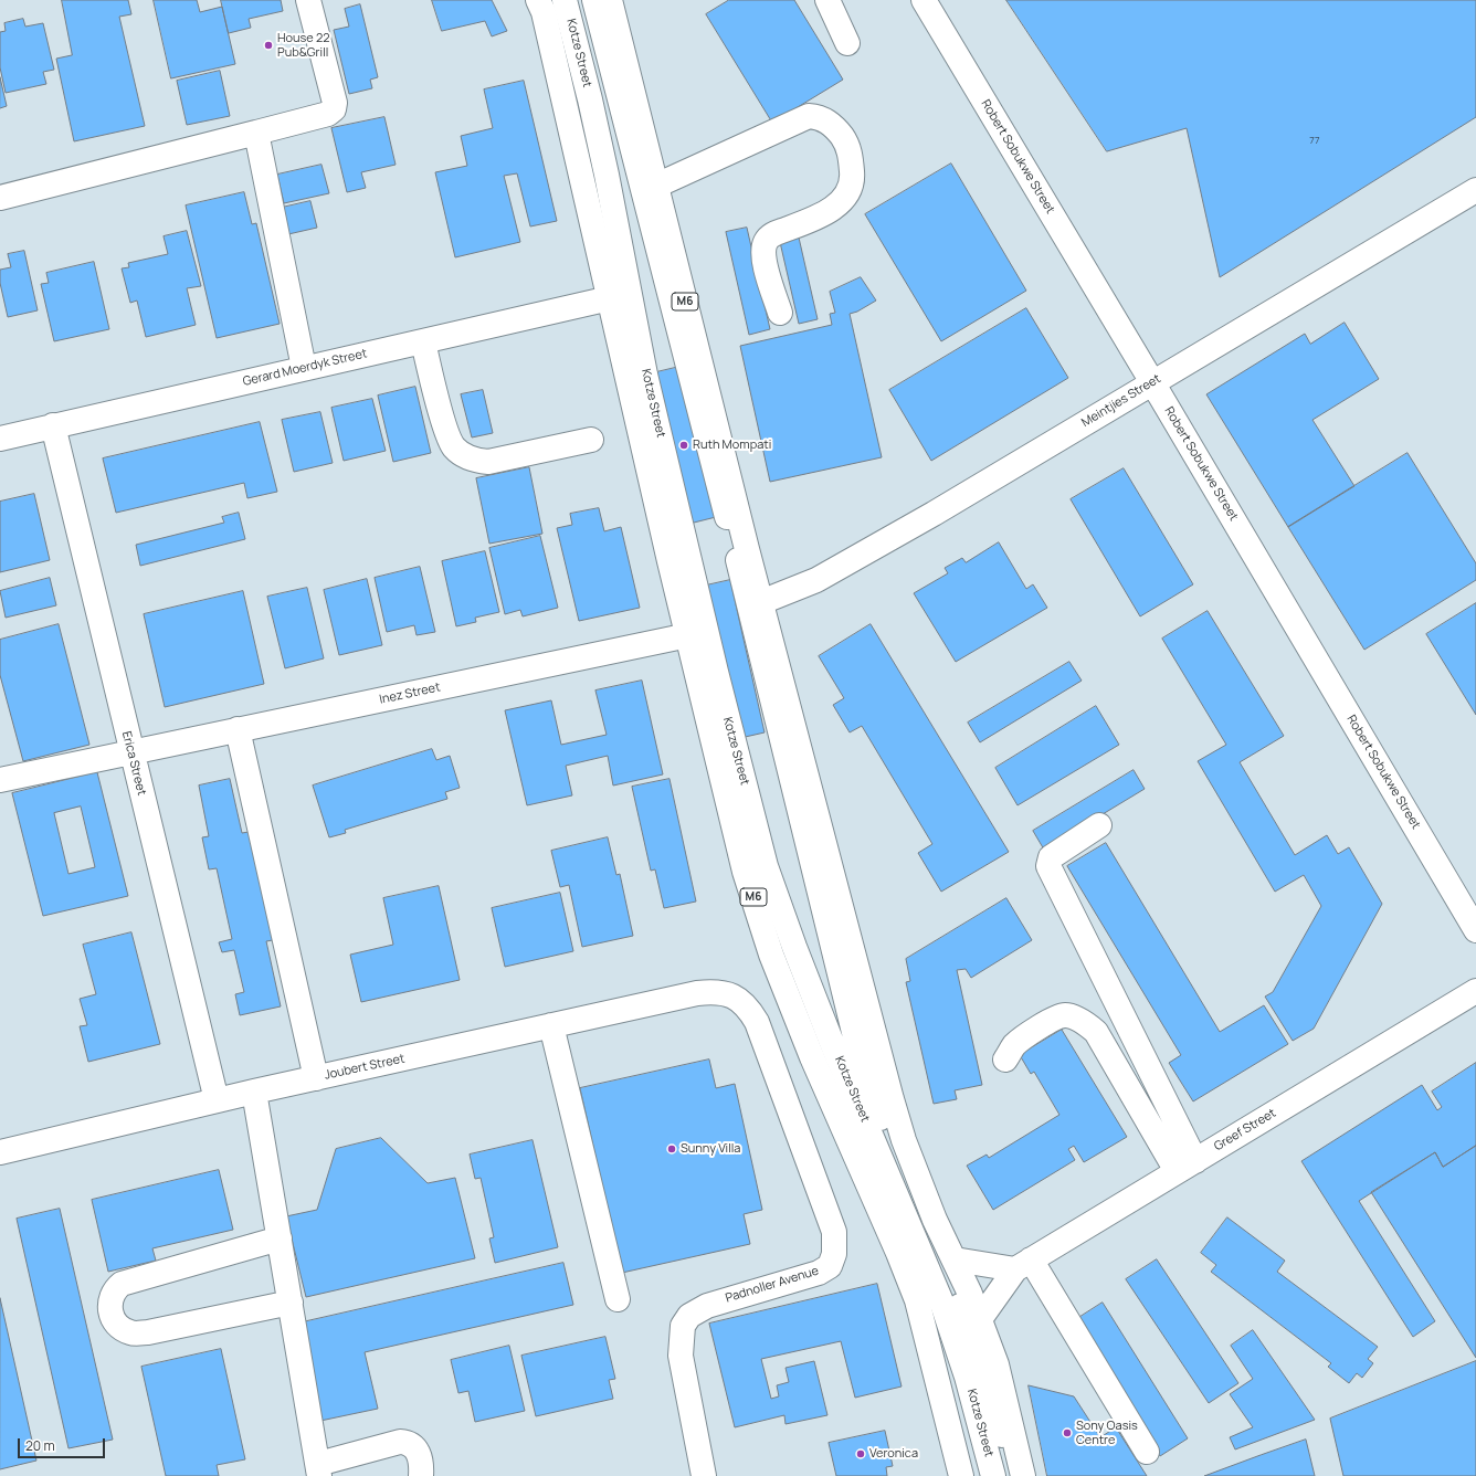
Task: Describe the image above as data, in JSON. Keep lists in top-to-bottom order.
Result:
{
  "streets": {
    "street": [
      "Kotze Street",
      "Robert Sobukwe Street",
      "M6",
      "Gerard Moerdyk Street",
      "Meintjies Street",
      "Inez Street",
      "Erica Street",
      "Joubert Street",
      "Greef Street",
      "Padnoller Avenue"
    ]
  },
  "crossings": [
    ["Kotze Street", "Gerard Moerdyk Street"],
    ["Kotze Street", "Inez Street"],
    ["Robert Sobukwe Street", "Meintjies Street"],
    ["M6", "Meintjies Street"],
    ["M6", "Greef Street"],
    ["Gerard Moerdyk Street", "Erica Street"],
    ["Inez Street", "Erica Street"],
    ["Erica Street", "Joubert Street"],
    ["Joubert Street", "Padnoller Avenue"]
  ],
  "places": [
    "House 22 Pub&Grill",
    "Ruth Mompati",
    "Sunny Villa",
    "Sony Oasis Centre",
    "Veronica"
  ],
  "house_numbers": ["77"],
  "scale_bar": "20 m"
}
